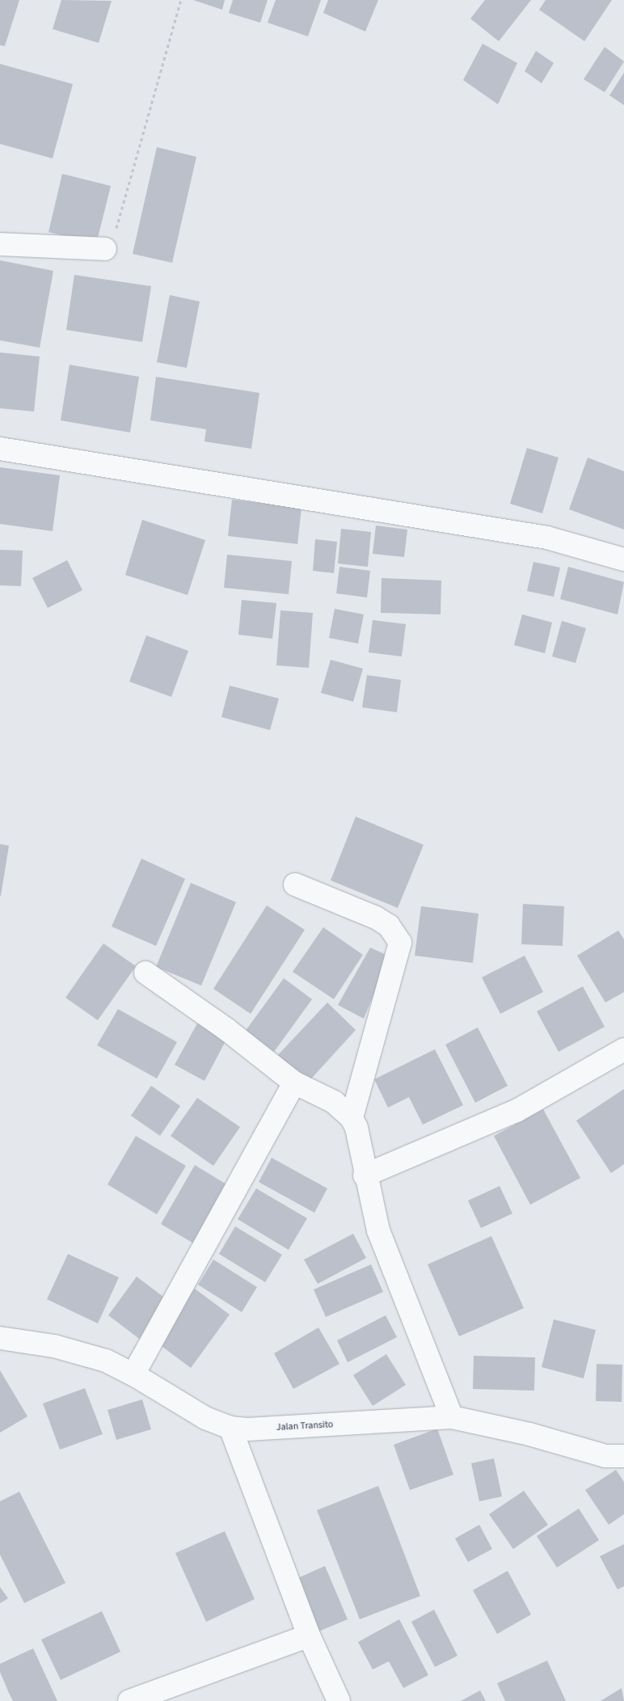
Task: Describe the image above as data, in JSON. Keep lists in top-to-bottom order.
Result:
{
  "streets": {
    "street": ["Jalan Transito"]
  }
}
